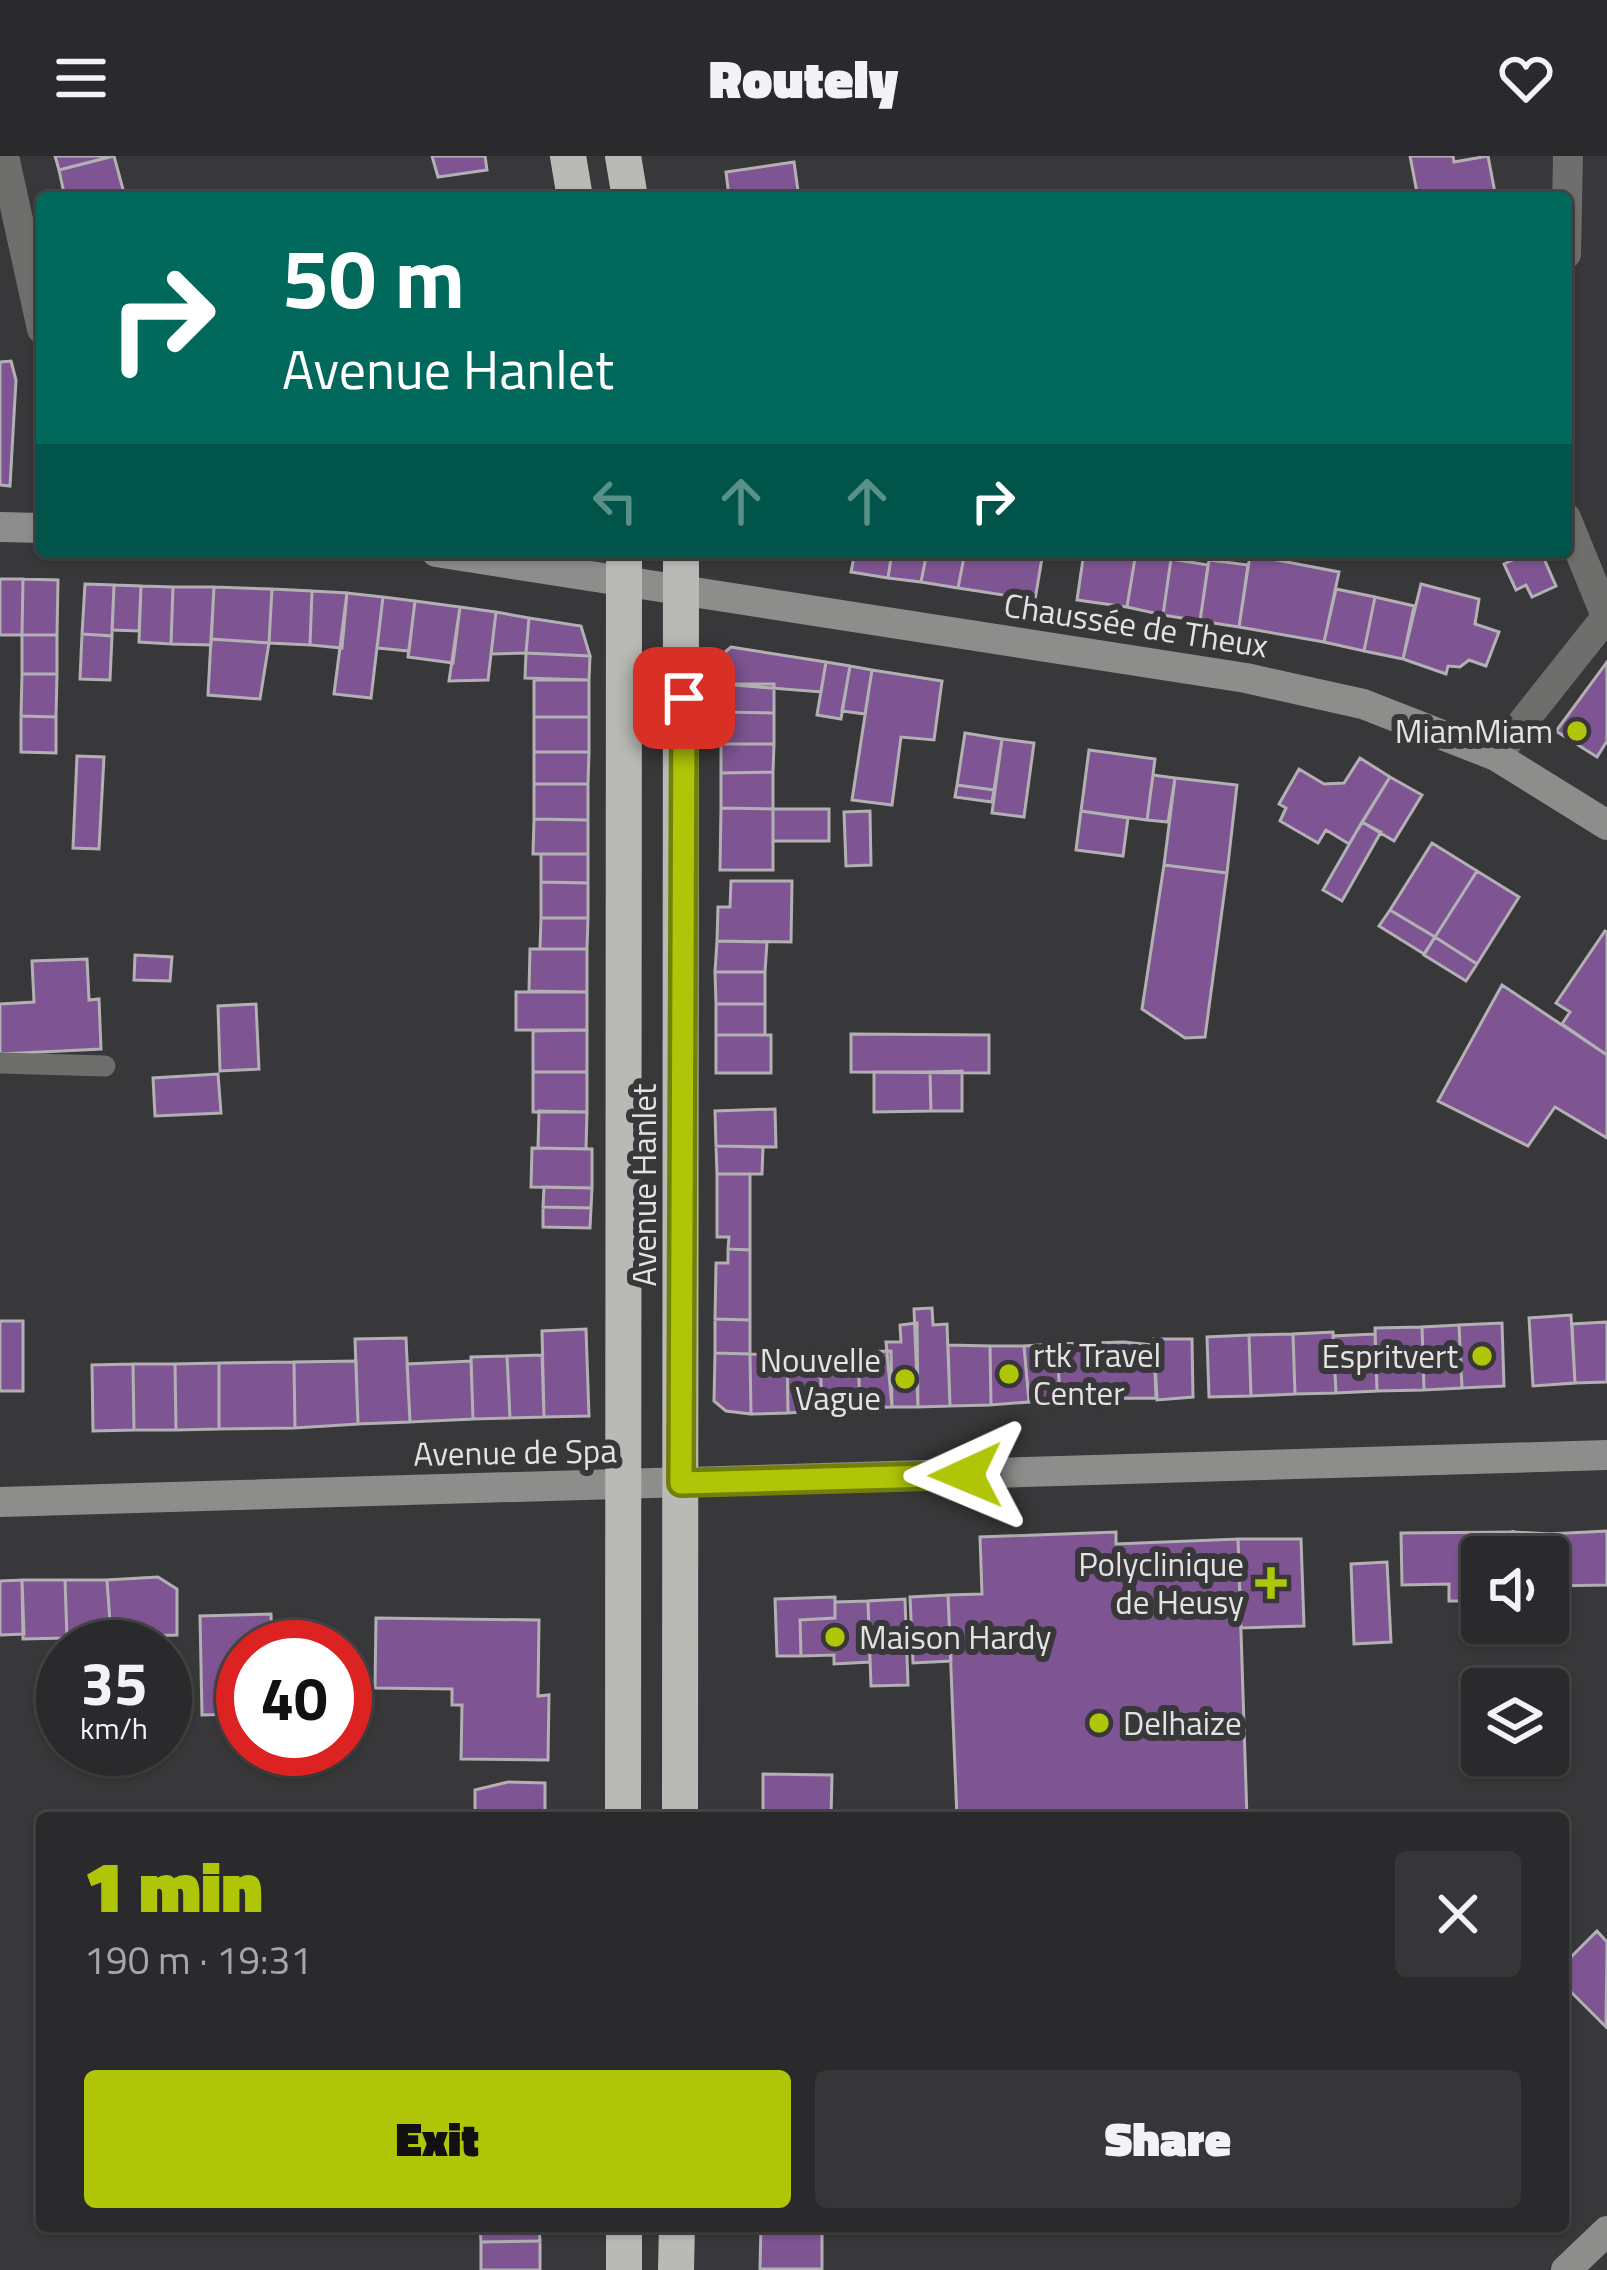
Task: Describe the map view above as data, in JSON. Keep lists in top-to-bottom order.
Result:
{
  "streets": {
    "highway": ["Avenue Hanlet"],
    "street": ["Chaussée de Theux", "Avenue de Spa"]
  },
  "crossings": [
    ["Chaussée de Theux", "Avenue Hanlet"],
    ["Avenue Hanlet", "Avenue de Spa"]
  ],
  "places": {
    "other": [
      "MiamMiam",
      "Espritvert",
      "rtk Travel Center",
      "Nouvelle Vague",
      "Maison Hardy",
      "Delhaize"
    ],
    "health": ["Polyclinique de Heusy"]
  },
  "page": {
    "header": "Routely",
    "turn": ["50 m", "Avenue Hanlet"],
    "speed": "35 km/h",
    "limit": "40",
    "heading": ["1 min", "190 m · 19:31"],
    "buttons": ["Exit", "Share"]
  }
}
